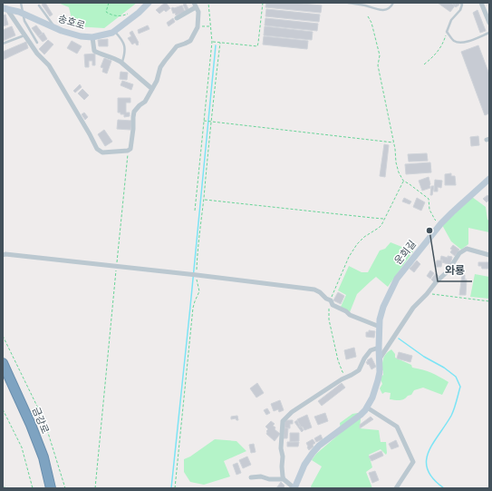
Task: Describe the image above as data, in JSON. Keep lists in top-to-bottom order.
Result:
{
  "streets": {
    "highway": ["금강로"],
    "street": ["송호로", "운회길"]
  },
  "places": ["와룡"]
}
